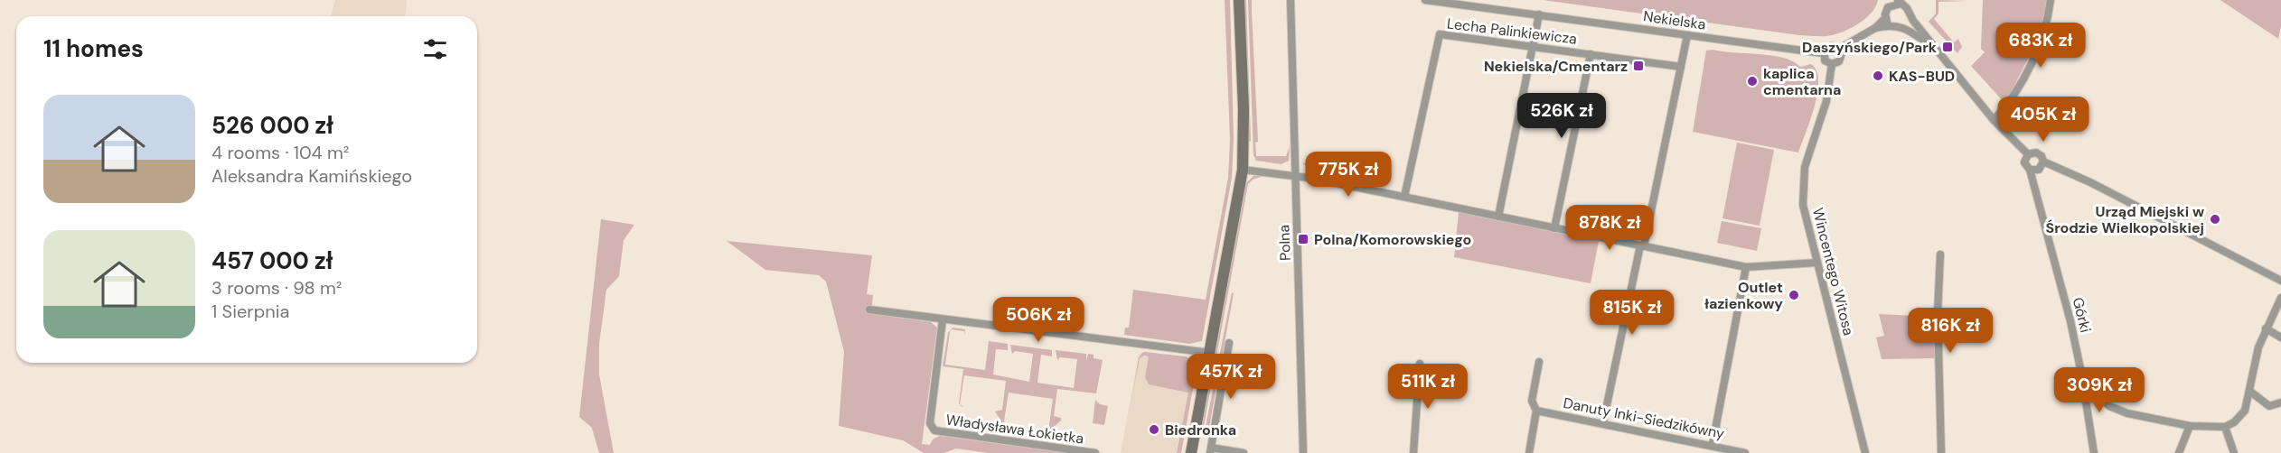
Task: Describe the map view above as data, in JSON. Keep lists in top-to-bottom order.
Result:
{
  "streets": {
    "street": [
      "Nekielska",
      "Lecha Palinkiewicza",
      "Polna",
      "Wincentego Witosa",
      "Górki",
      "Danuty Inki-Siedzikówny",
      "Władysława Łokietka"
    ]
  },
  "crossings": [
    ["Nekielska", "Wincentego Witosa"]
  ],
  "places": {
    "transit": ["Daszyńskiego/Park", "Nekielska/Cmentarz", "Polna/Komorowskiego"],
    "other": [
      "KAS-BUD",
      "kaplica cmentarna",
      "Urząd Miejski w Środzie Wielkopolskiej",
      "Outlet łazienkowy",
      "Biedronka"
    ]
  },
  "page": {
    "heading": "11 homes",
    "price": [
      "683K zł",
      "526K zł",
      "405K zł",
      "775K zł",
      "878K zł",
      "815K zł",
      "506K zł",
      "816K zł",
      "457K zł",
      "511K zł",
      "309K zł"
    ],
    "list": [
      {
        "name": "526 000 zł",
        "note": "4 rooms · 104 m² · Aleksandra Kamińskiego"
      },
      {
        "name": "457 000 zł",
        "note": "3 rooms · 98 m² · 1 Sierpnia"
      }
    ]
  }
}
